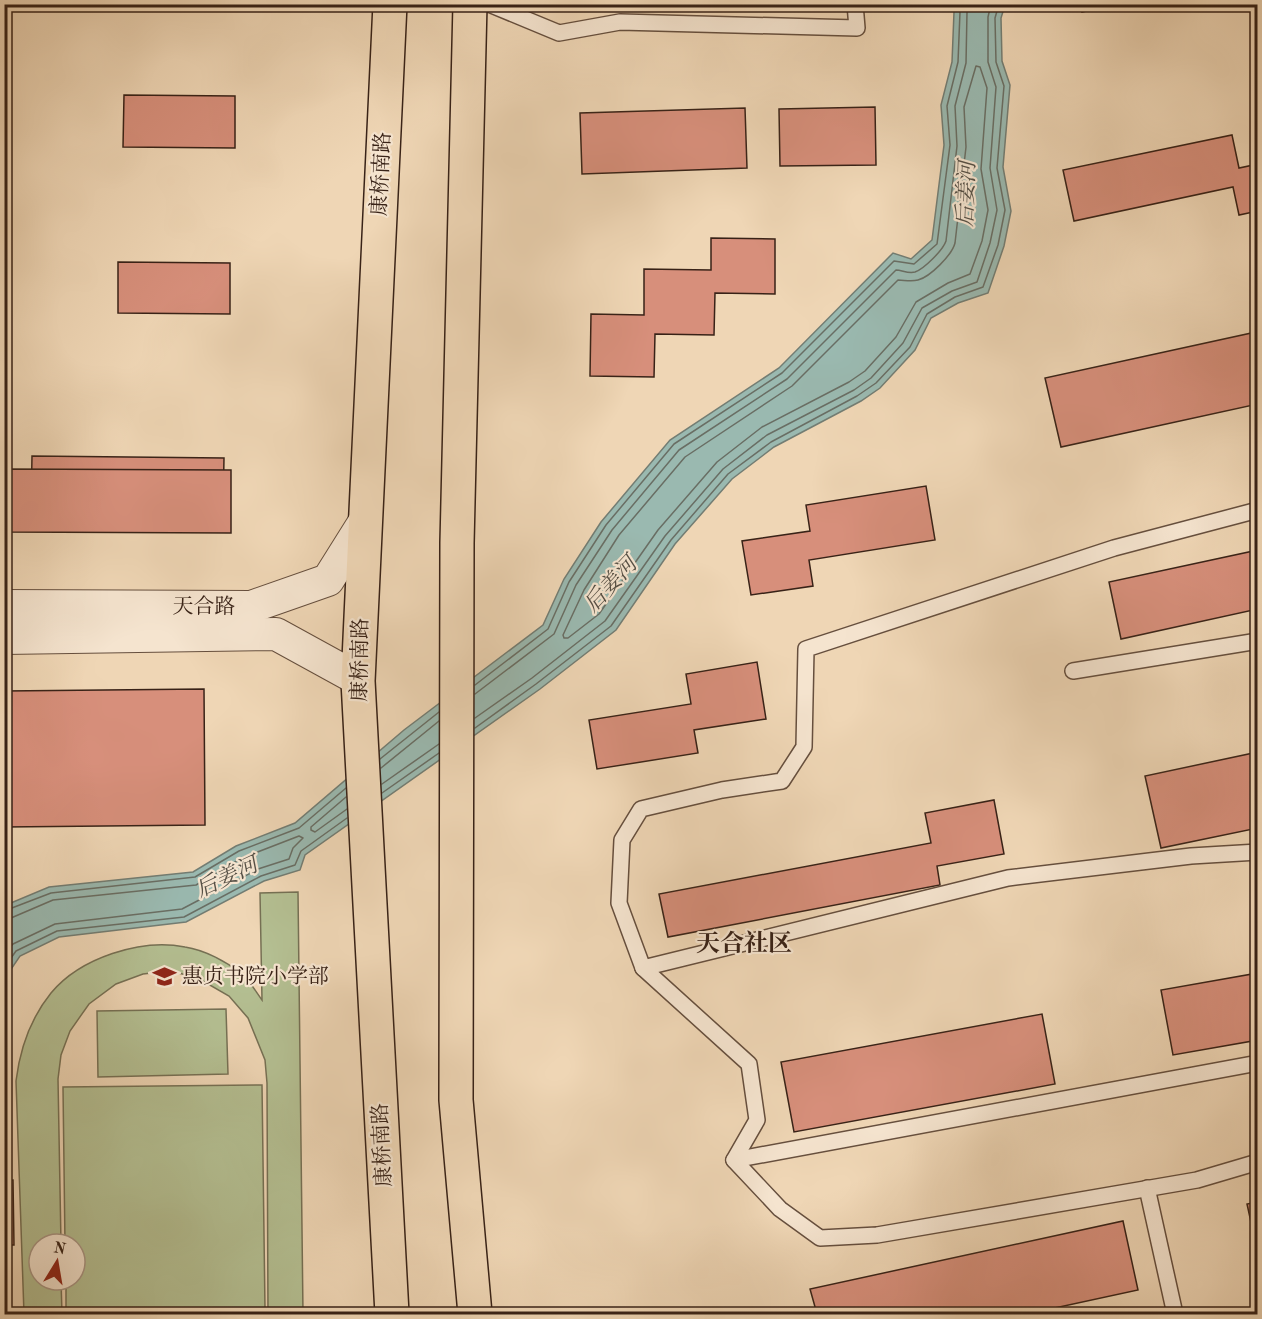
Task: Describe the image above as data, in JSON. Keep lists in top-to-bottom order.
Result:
{
  "streets": {
    "main road": ["康桥南路"],
    "street": ["天合路"]
  },
  "crossings": [
    ["康桥南路", "天合路"]
  ],
  "districts": ["天合社区"],
  "water": ["后姜河"],
  "places": {
    "school or university": ["惠贞书院小学部"]
  },
  "north": "top"
}
